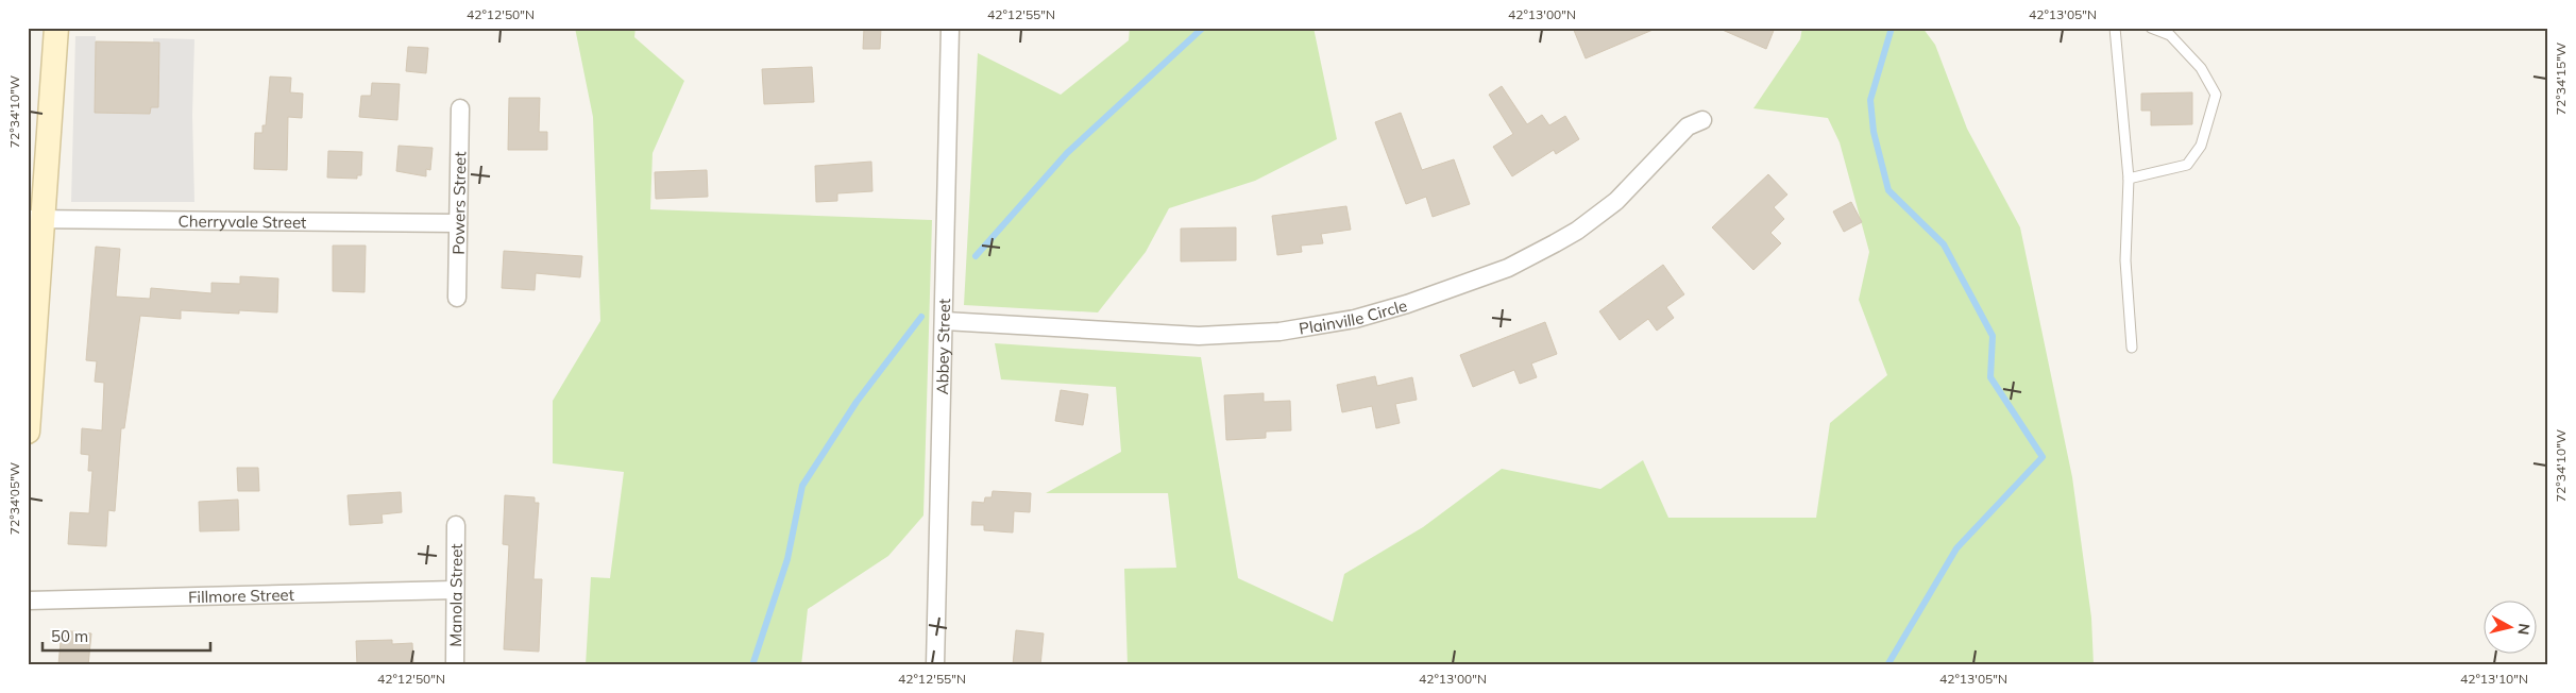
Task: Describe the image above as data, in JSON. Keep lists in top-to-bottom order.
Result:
{
  "streets": {
    "street": [
      "Powers Street",
      "Cherryvale Street",
      "Plainville Circle",
      "Abbey Street",
      "Fillmore Street",
      "Manola Street"
    ]
  },
  "crossings": [
    ["Powers Street", "Cherryvale Street"],
    ["Plainville Circle", "Abbey Street"],
    ["Fillmore Street", "Manola Street"]
  ],
  "scale_bar": "50 m",
  "north": "right",
  "coordinates": [
    "42°12'50\"N",
    "42°12'55\"N",
    "42°13'00\"N",
    "42°13'05\"N",
    "72°34'15\"W",
    "72°34'10\"W",
    "72°34'05\"W",
    "42°13'10\"N"
  ]
}
